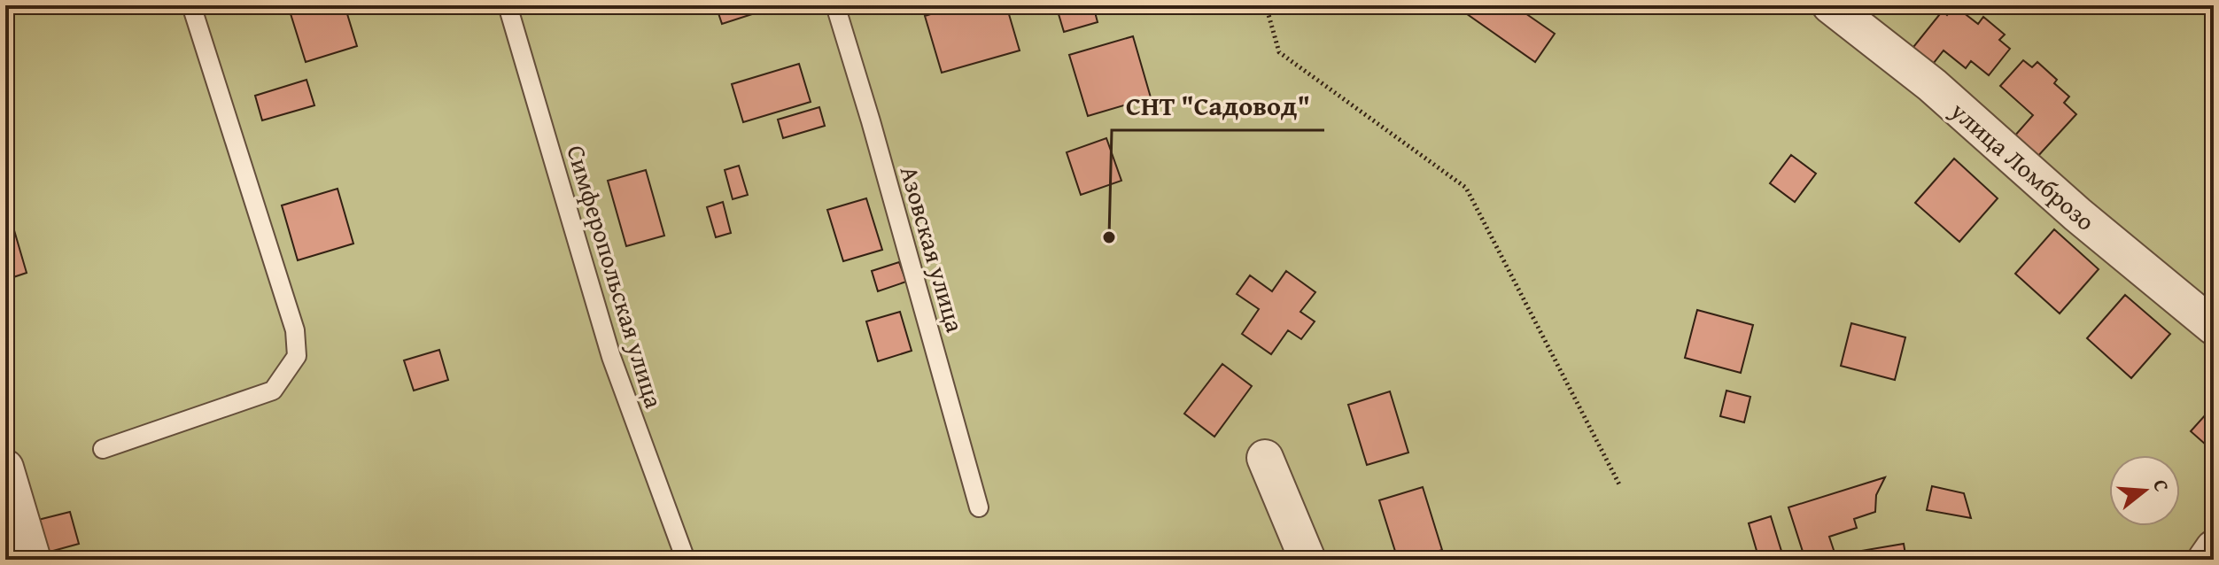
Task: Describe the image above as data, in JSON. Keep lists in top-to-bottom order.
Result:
{
  "streets": {
    "street": ["улица Ломброзо"],
    "lane": ["Азовская улица", "Симферопольская улица"]
  },
  "places": ["СНТ \"Садовод\""],
  "north": "right"
}
